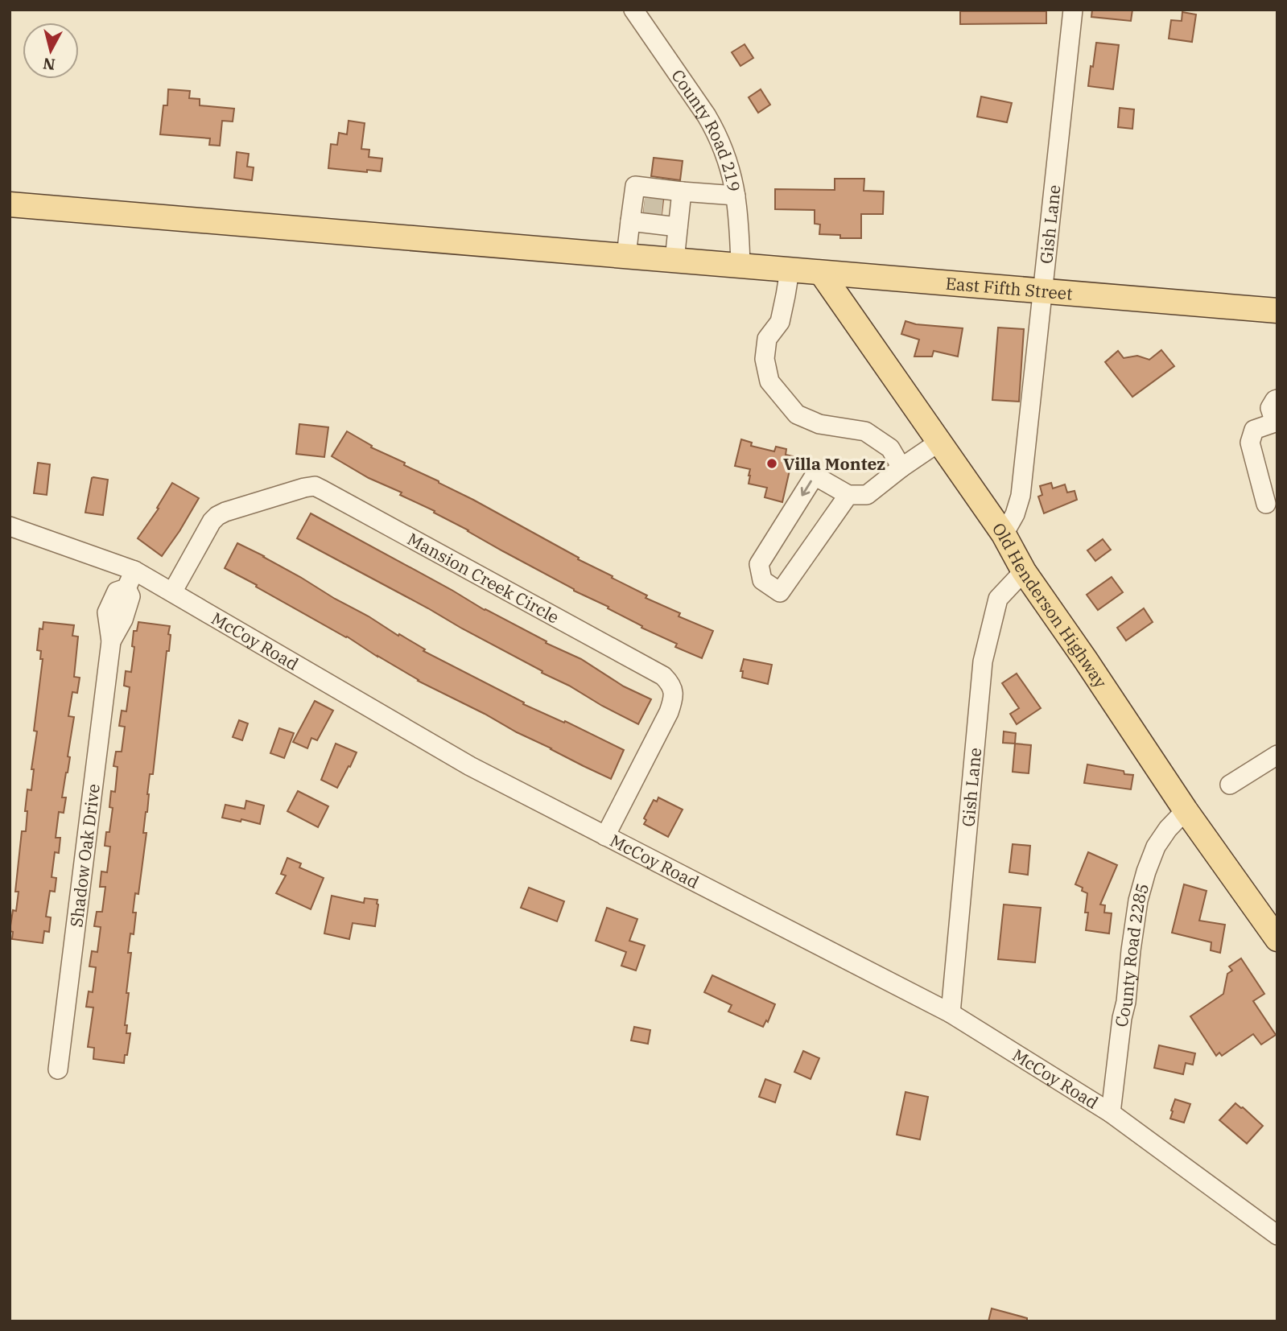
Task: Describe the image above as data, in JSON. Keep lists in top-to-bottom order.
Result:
{
  "streets": {
    "main road": ["East Fifth Street", "Old Henderson Highway"],
    "street": [
      "County Road 219",
      "Gish Lane",
      "Mansion Creek Circle",
      "McCoy Road",
      "Shadow Oak Drive",
      "County Road 2285"
    ]
  },
  "crossings": [
    ["County Road 219", "East Fifth Street"],
    ["Gish Lane", "East Fifth Street"],
    ["Gish Lane", "Old Henderson Highway"],
    ["Gish Lane", "McCoy Road"],
    ["East Fifth Street", "Old Henderson Highway"],
    ["Mansion Creek Circle", "McCoy Road"],
    ["Old Henderson Highway", "County Road 2285"],
    ["McCoy Road", "Shadow Oak Drive"],
    ["McCoy Road", "County Road 2285"]
  ],
  "places": ["Villa Montez"],
  "north": "bottom"
}
